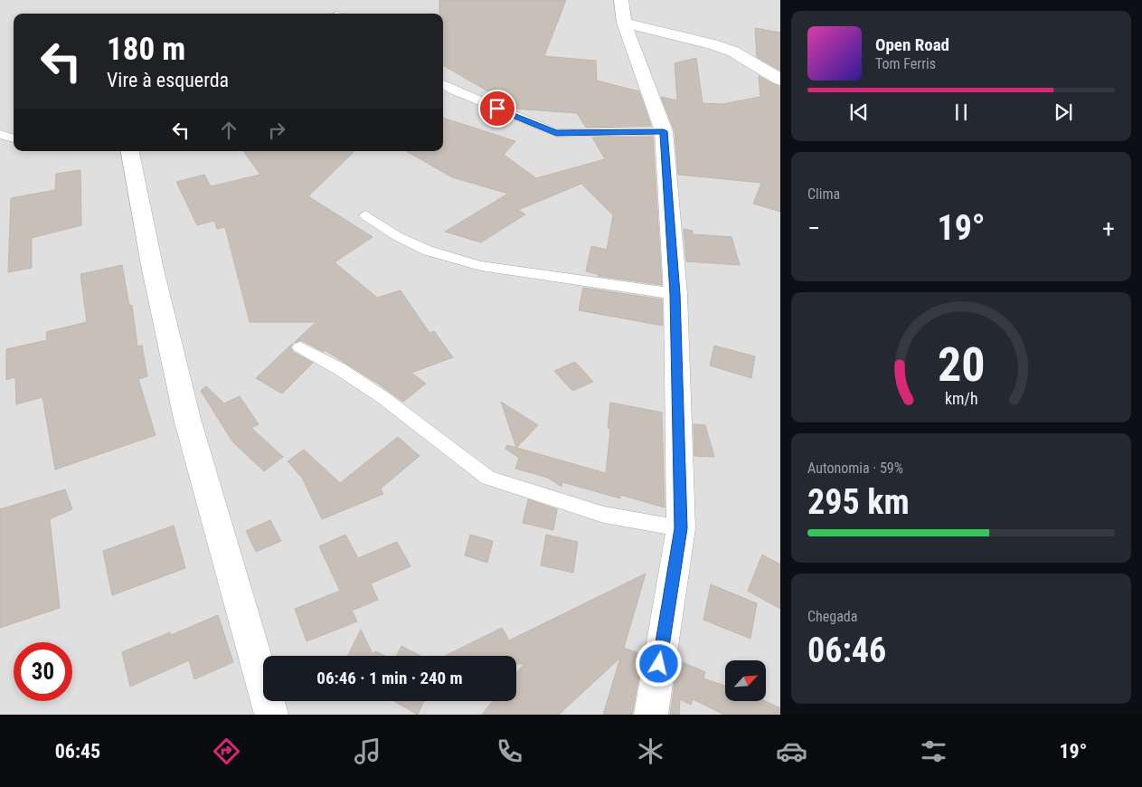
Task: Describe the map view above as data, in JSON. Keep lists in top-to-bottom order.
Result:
{
  "north": "top right",
  "page": {
    "turn": ["180 m", "Vire à esquerda"],
    "song": ["Open Road", "Tom Ferris"],
    "tile": [
      "Clima",
      ["Autonomia · 59%", "295 km"],
      ["Chegada", "06:46"]
    ],
    "heat": ["−", "19°", "+"],
    "limit": "30",
    "trip": "06:46 · 1 min · 240 m",
    "tabs": ["06:45", "19°"],
    "gauge": ["20", "km/h"]
  }
}
